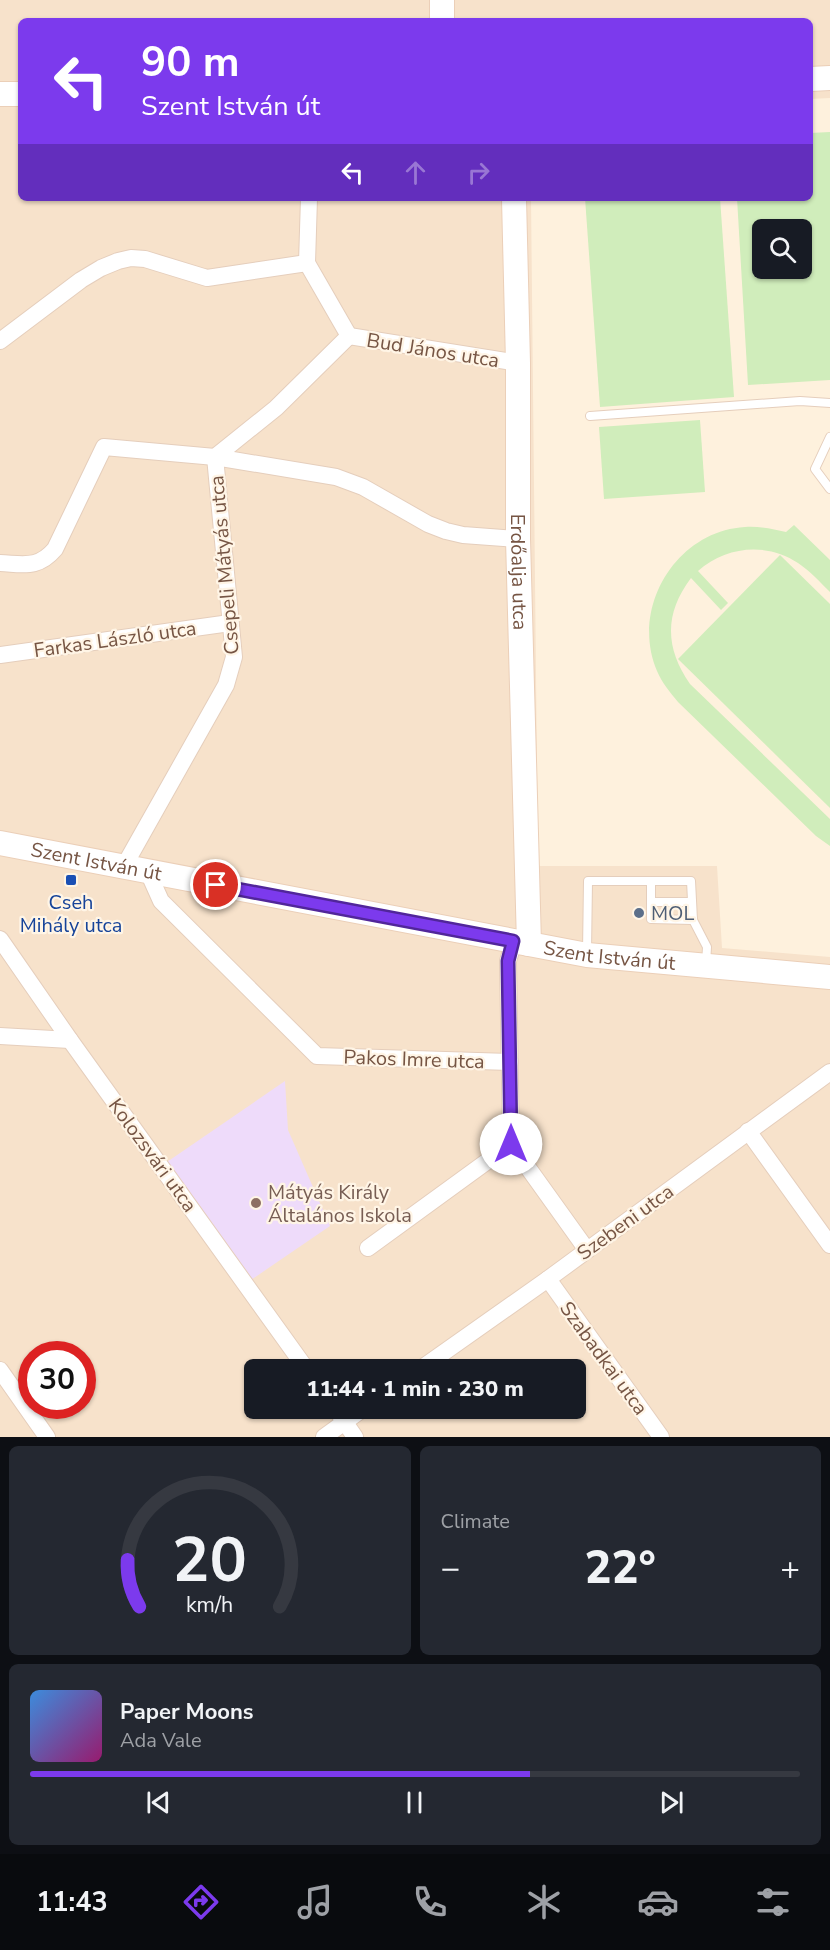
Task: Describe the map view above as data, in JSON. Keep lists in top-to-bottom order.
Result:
{
  "streets": {
    "street": [
      "Bud János utca",
      "Csepeli Mátyás utca",
      "Erdőalja utca",
      "Farkas László utca",
      "Szent István út",
      "Pakos Imre utca",
      "Kolozsvári utca",
      "Szebeni utca",
      "Szabadkai utca"
    ]
  },
  "crossings": [
    ["Bud János utca", "Csepeli Mátyás utca"],
    ["Bud János utca", "Erdőalja utca"],
    ["Csepeli Mátyás utca", "Farkas László utca"],
    ["Csepeli Mátyás utca", "Szent István út"],
    ["Erdőalja utca", "Szent István út"],
    ["Szent István út", "Pakos Imre utca"],
    ["Szebeni utca", "Szabadkai utca"]
  ],
  "places": {
    "transit": ["Cseh Mihály utca"],
    "other": ["MOL", "Mátyás Király Általános Iskola"]
  },
  "page": {
    "turn": ["90 m", "Szent István út"],
    "limit": "30",
    "trip": "11:44 · 1 min · 230 m",
    "tile": "Climate",
    "heat": ["−", "22°", "+"],
    "song": ["Paper Moons", "Ada Vale"],
    "tabs": "11:43",
    "gauge": ["20", "km/h"]
  }
}
